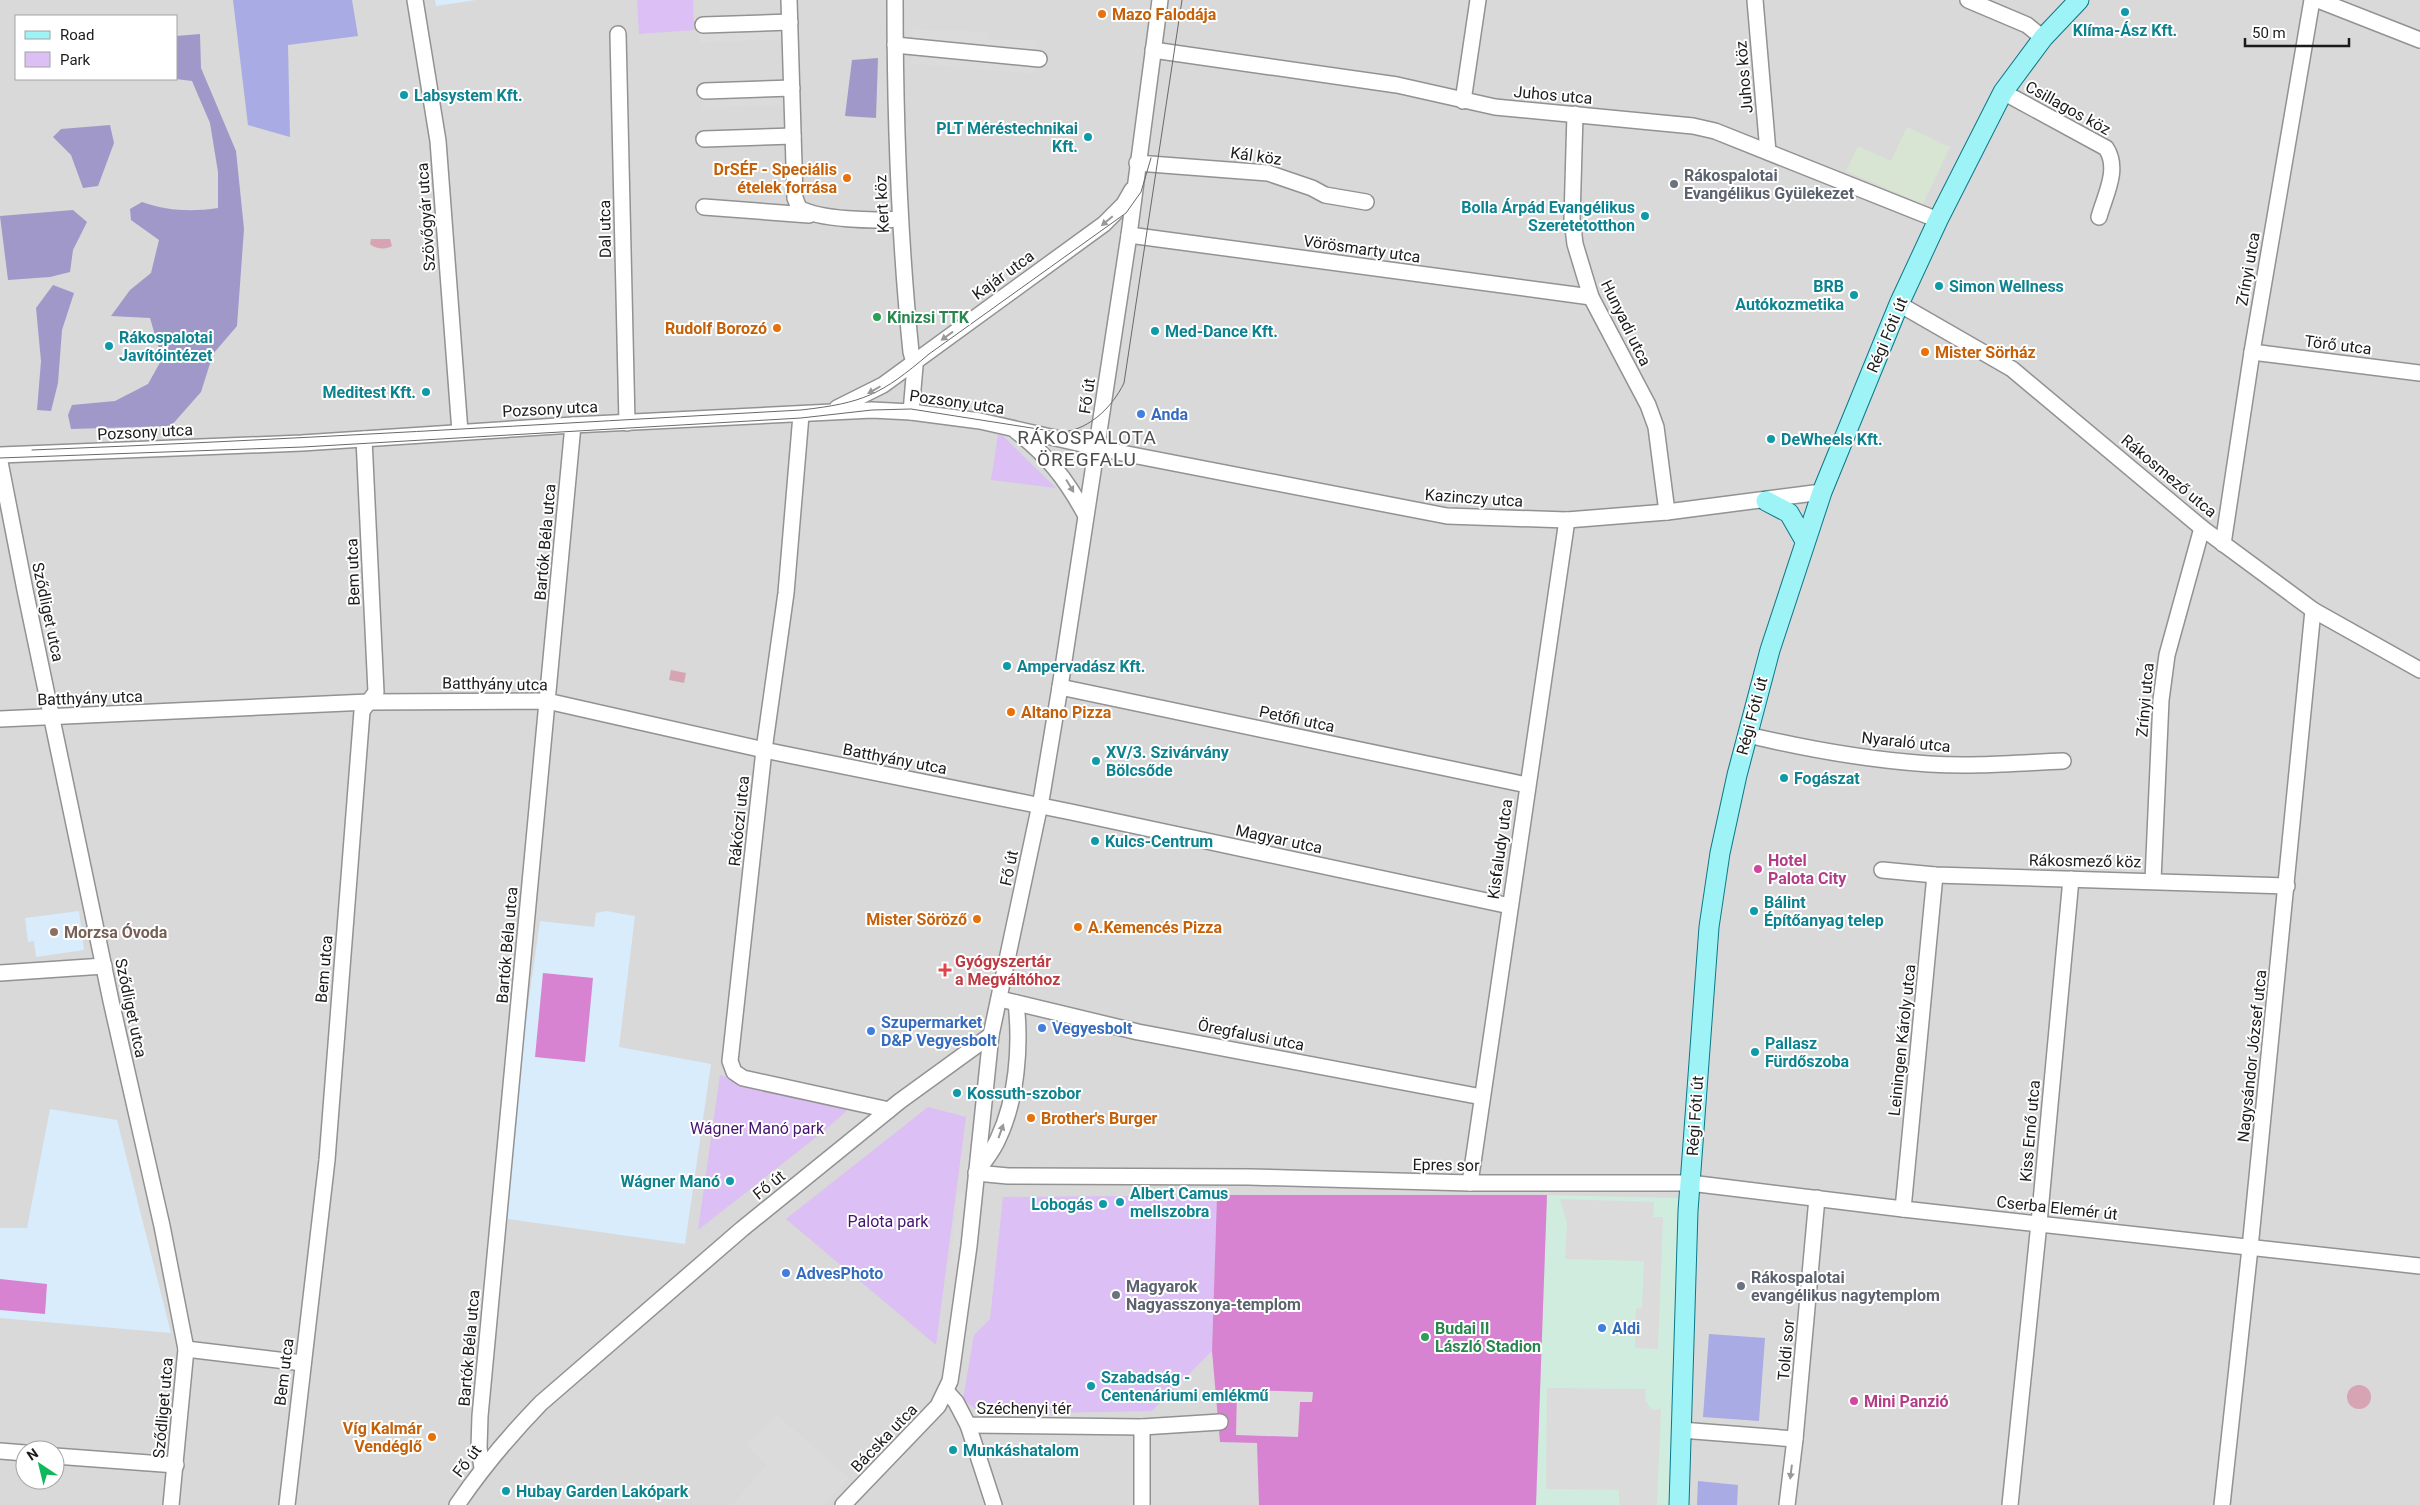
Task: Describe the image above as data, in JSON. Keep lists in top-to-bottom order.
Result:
{
  "streets": {
    "main road": ["Régi Fóti út"],
    "street": [
      "Juhos köz",
      "Juhos utca",
      "Csillagos köz",
      "Kál köz",
      "Kert köz",
      "Szövőgyár utca",
      "Dal utca",
      "Vörösmarty utca",
      "Zrínyi utca",
      "Kajár utca",
      "Hunyadi utca",
      "Törő utca",
      "Fő út",
      "Pozsony utca",
      "Rákosmező utca",
      "Kazinczy utca",
      "Bartók Béla utca",
      "Bem utca",
      "Sződliget utca",
      "Batthyány utca",
      "Petőfi utca",
      "Nyaraló utca",
      "Rákóczi utca",
      "Magyar utca",
      "Kisfaludy utca",
      "Rákosmező köz",
      "Öregfalusi utca",
      "Leiningen Károly utca",
      "Nagysándor József utca",
      "Kiss Ernő utca",
      "Epres sor",
      "Cserba Elemér út",
      "Toldi sor",
      "Széchenyi tér",
      "Bácska utca"
    ]
  },
  "crossings": [
    ["Juhos köz", "Juhos utca"],
    ["Juhos utca", "Hunyadi utca"],
    ["Juhos utca", "Régi Fóti út"],
    ["Juhos utca", "Fő út"],
    ["Csillagos köz", "Régi Fóti út"],
    ["Kál köz", "Fő út"],
    ["Kert köz", "Kajár utca"],
    ["Kert köz", "Pozsony utca"],
    ["Szövőgyár utca", "Pozsony utca"],
    ["Dal utca", "Pozsony utca"],
    ["Vörösmarty utca", "Hunyadi utca"],
    ["Vörösmarty utca", "Fő út"],
    ["Zrínyi utca", "Törő utca"],
    ["Zrínyi utca", "Rákosmező utca"],
    ["Zrínyi utca", "Rákosmező köz"],
    ["Kajár utca", "Fő út"],
    ["Kajár utca", "Pozsony utca"],
    ["Hunyadi utca", "Kazinczy utca"],
    ["Régi Fóti út", "Rákosmező utca"],
    ["Régi Fóti út", "Kazinczy utca"],
    ["Régi Fóti út", "Nyaraló utca"],
    ["Régi Fóti út", "Epres sor"],
    ["Régi Fóti út", "Cserba Elemér út"],
    ["Fő út", "Pozsony utca"],
    ["Fő út", "Kazinczy utca"],
    ["Fő út", "Bartók Béla utca"],
    ["Fő út", "Batthyány utca"],
    ["Fő út", "Petőfi utca"],
    ["Fő út", "Rákóczi utca"],
    ["Fő út", "Magyar utca"],
    ["Pozsony utca", "Kazinczy utca"],
    ["Pozsony utca", "Bartók Béla utca"],
    ["Pozsony utca", "Bem utca"],
    ["Pozsony utca", "Rákóczi utca"],
    ["Rákosmező utca", "Nagysándor József utca"],
    ["Kazinczy utca", "Kisfaludy utca"],
    ["Bartók Béla utca", "Batthyány utca"],
    ["Bem utca", "Batthyány utca"],
    ["Sződliget utca", "Batthyány utca"],
    ["Batthyány utca", "Rákóczi utca"],
    ["Batthyány utca", "Magyar utca"],
    ["Petőfi utca", "Kisfaludy utca"],
    ["Magyar utca", "Kisfaludy utca"],
    ["Kisfaludy utca", "Öregfalusi utca"],
    ["Kisfaludy utca", "Epres sor"],
    ["Rákosmező köz", "Leiningen Károly utca"],
    ["Rákosmező köz", "Nagysándor József utca"],
    ["Rákosmező köz", "Kiss Ernő utca"],
    ["Leiningen Károly utca", "Cserba Elemér út"],
    ["Nagysándor József utca", "Cserba Elemér út"],
    ["Kiss Ernő utca", "Cserba Elemér út"],
    ["Epres sor", "Cserba Elemér út"],
    ["Cserba Elemér út", "Toldi sor"],
    ["Széchenyi tér", "Bácska utca"]
  ],
  "one_way": ["Kajár utca"],
  "districts": ["RÁKOSPALOTA ÖREGFALU"],
  "parks": ["Wágner Manó park", "Palota park"],
  "places": {
    "other": [
      "Klíma-Ász Kft.",
      "Mazo Falodája",
      "Labsystem Kft.",
      "PLT Méréstechnikai Kft.",
      "DrSÉF - Speciális ételek forrása",
      "Rákospalotai Evangélikus Gyülekezet",
      "Bolla Árpád Evangélikus Szeretetotthon",
      "Simon Wellness",
      "BRB Autókozmetika",
      "Kinizsi TTK",
      "Rudolf Borozó",
      "Med-Dance Kft.",
      "Rákospalotai Javítóintézet",
      "Mister Sörház",
      "Meditest Kft.",
      "Anda",
      "DeWheels Kft.",
      "Ampervadász Kft.",
      "Altano Pizza",
      "XV/3. Szivárvány Bölcsőde",
      "Fogászat",
      "Kulcs-Centrum",
      "Hotel Palota City",
      "Bálint Építőanyag telep",
      "Mister Söröző",
      "A.Kemencés Pizza",
      "Morzsa Óvoda",
      "Vegyesbolt",
      "Szupermarket D&P Vegyesbolt",
      "Pallasz Fürdőszoba",
      "Kossuth-szobor",
      "Brother's Burger",
      "Wágner Manó",
      "Albert Camus mellszobra",
      "Lobogás",
      "AdvesPhoto",
      "Rákospalotai evangélikus nagytemplom",
      "Magyarok Nagyasszonya-templom",
      "Aldi",
      "Budai II László Stadion",
      "Szabadság - Centenáriumi emlékmű",
      "Mini Panzió",
      "Víg Kalmár Vendéglő",
      "Munkáshatalom",
      "Hubay Garden Lakópark"
    ],
    "health": ["Gyógyszertár a Megváltóhoz"]
  },
  "legend": ["Road", "Park"],
  "scale_bar": "50 m",
  "north": "top left"
}
